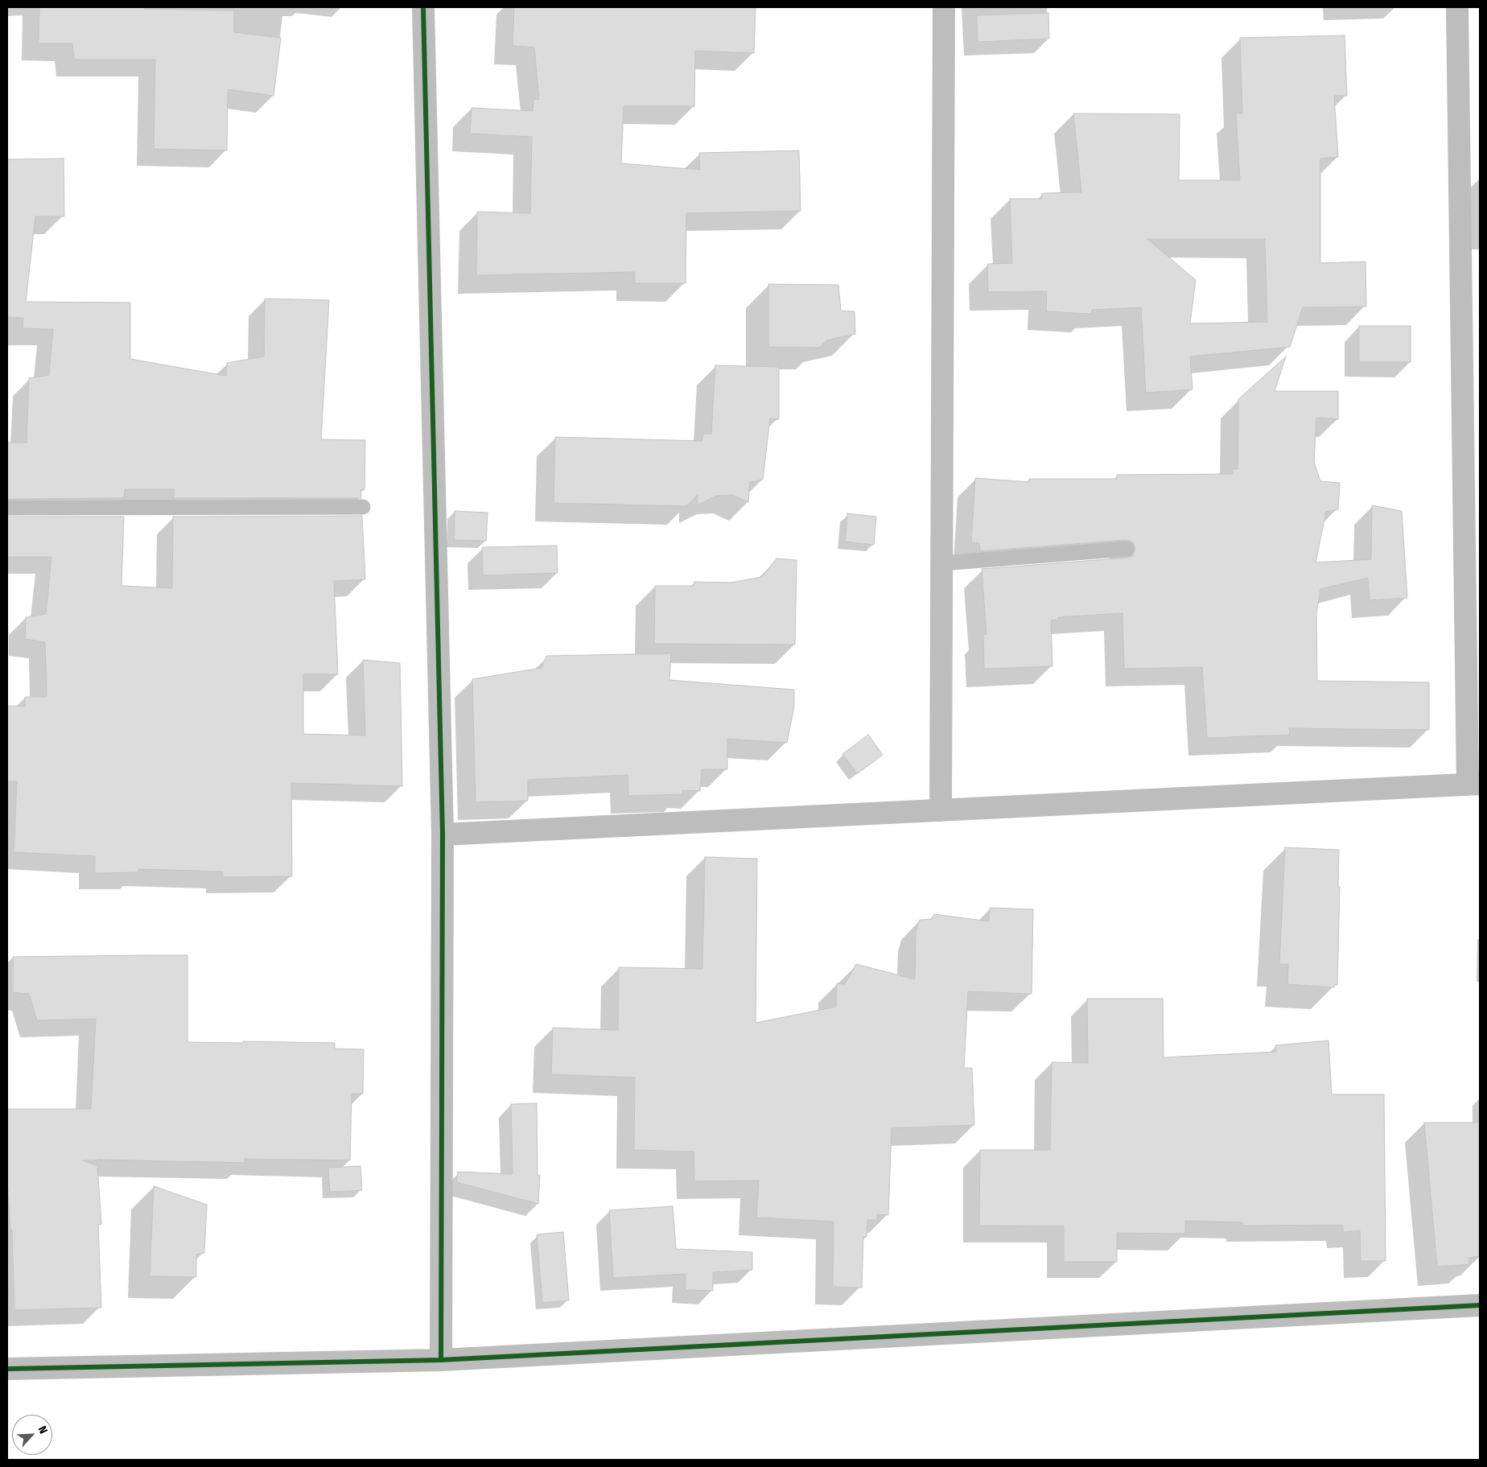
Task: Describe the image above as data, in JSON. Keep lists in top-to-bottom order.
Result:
{
  "north": "top right"
}
